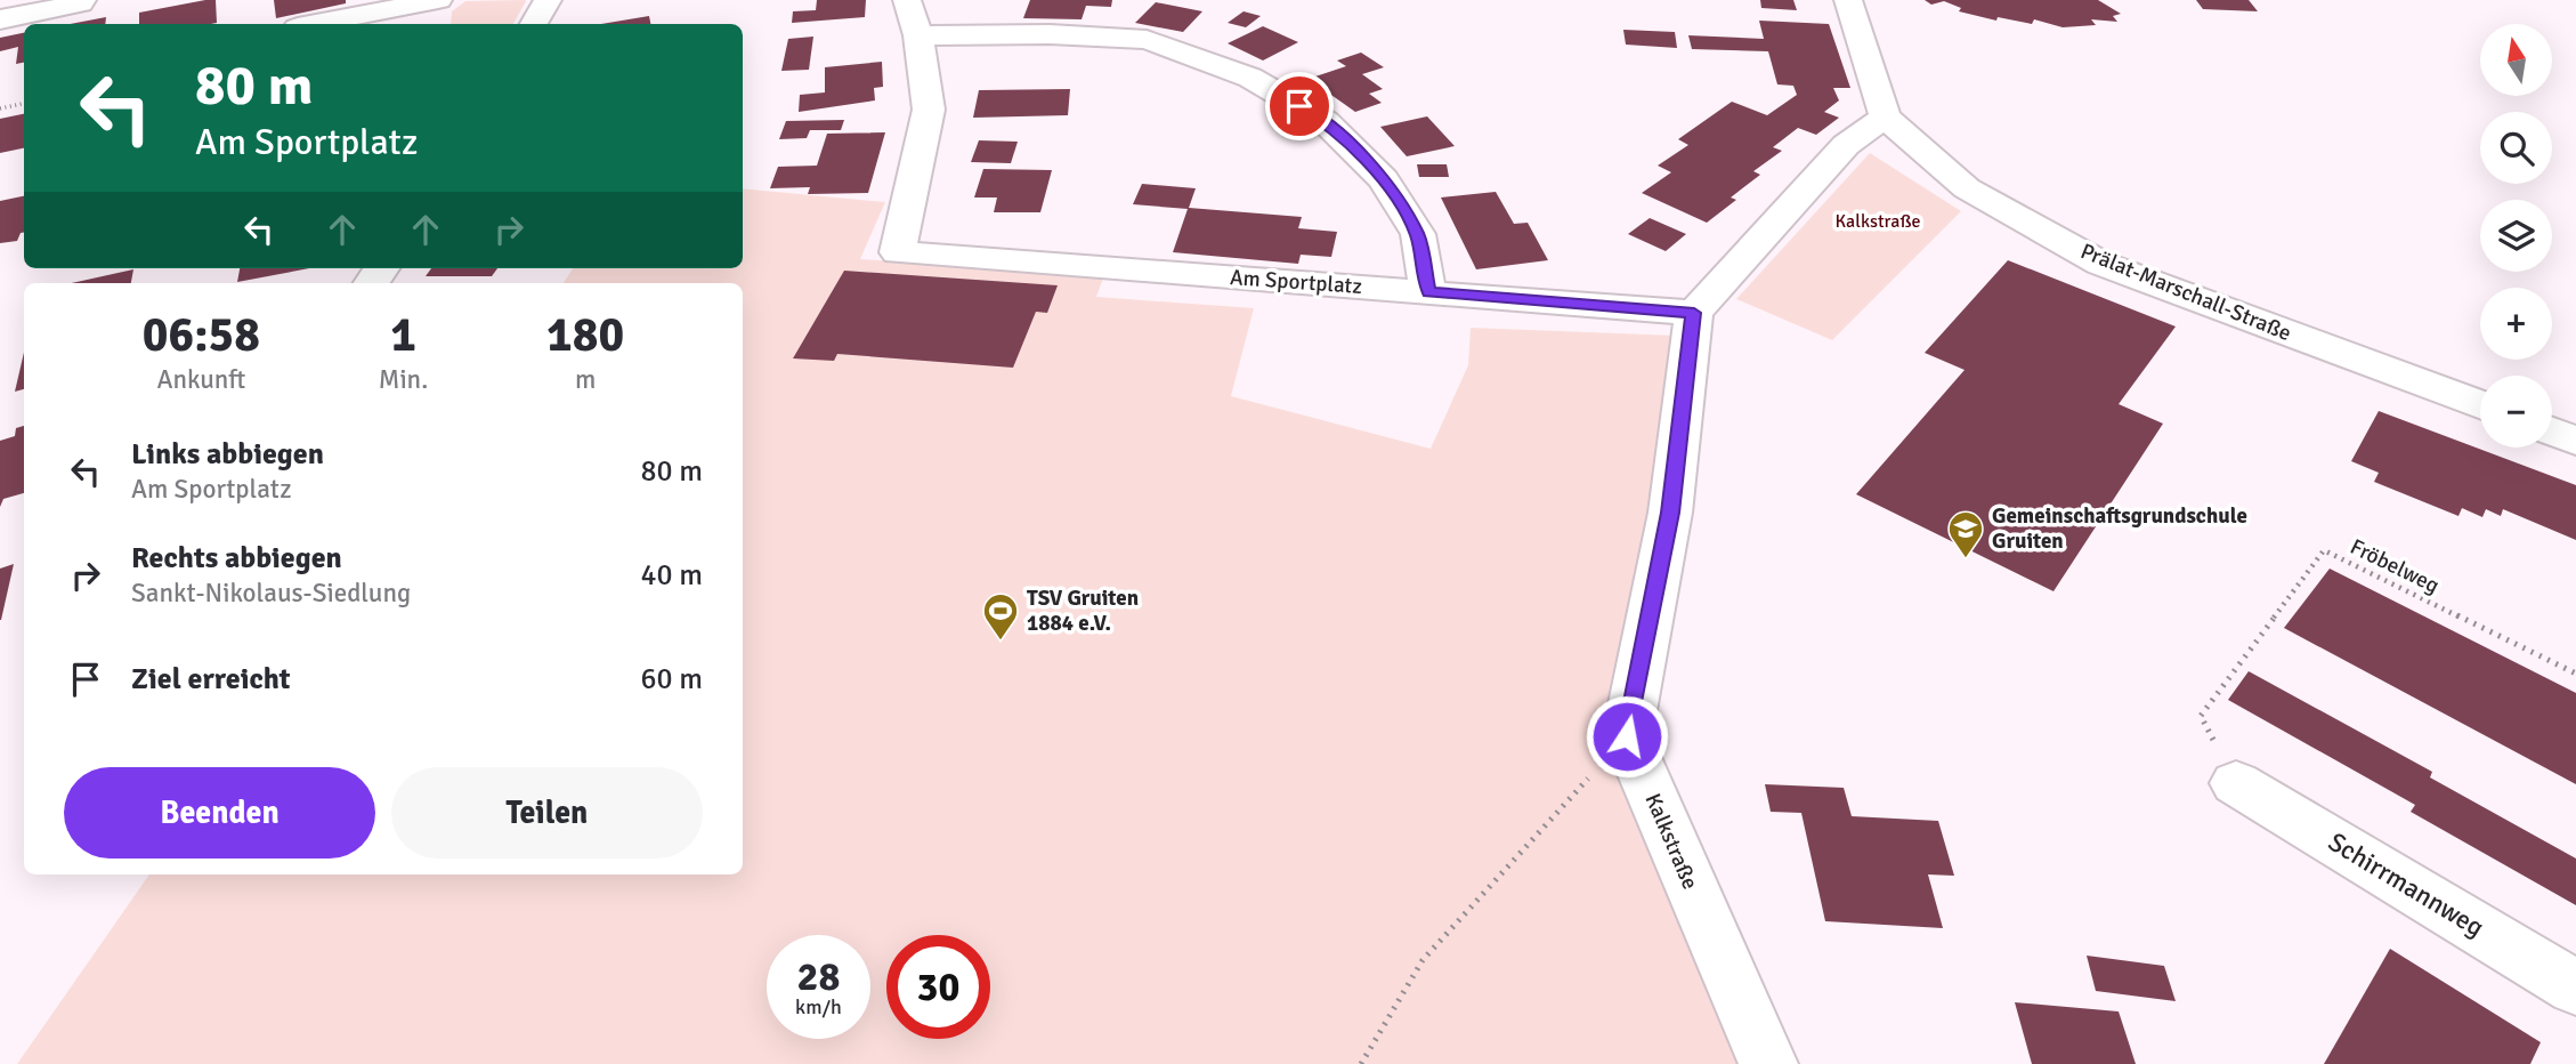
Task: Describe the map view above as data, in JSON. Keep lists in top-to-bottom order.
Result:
{
  "streets": {
    "street": [
      "Am Sportplatz",
      "Prälat-Marschall-Straße",
      "Kalkstraße",
      "Schirrmannweg"
    ],
    "path": ["Fröbelweg"]
  },
  "crossings": [
    ["Fröbelweg", "Schirrmannweg"]
  ],
  "parks": ["Kalkstraße"],
  "places": {
    "school or university": ["Gemeinschaftsgrundschule Gruiten"],
    "sports": ["TSV Gruiten 1884 e.V."]
  },
  "north": "top",
  "page": {
    "map_buttons": ["+", "−"],
    "turn": ["80 m", "Am Sportplatz"],
    "eta": [
      "06:58",
      "Ankunft",
      "1",
      "Min.",
      "180",
      "m"
    ],
    "list": [
      {
        "name": "Links abbiegen",
        "note": "Am Sportplatz",
        "value": "80 m"
      },
      {
        "name": "Rechts abbiegen",
        "note": "Sankt-Nikolaus-Siedlung",
        "value": "40 m"
      },
      {
        "name": "Ziel erreicht",
        "value": "60 m"
      }
    ],
    "buttons": ["Beenden", "Teilen"],
    "speed": "28 km/h",
    "limit": "30"
  }
}
